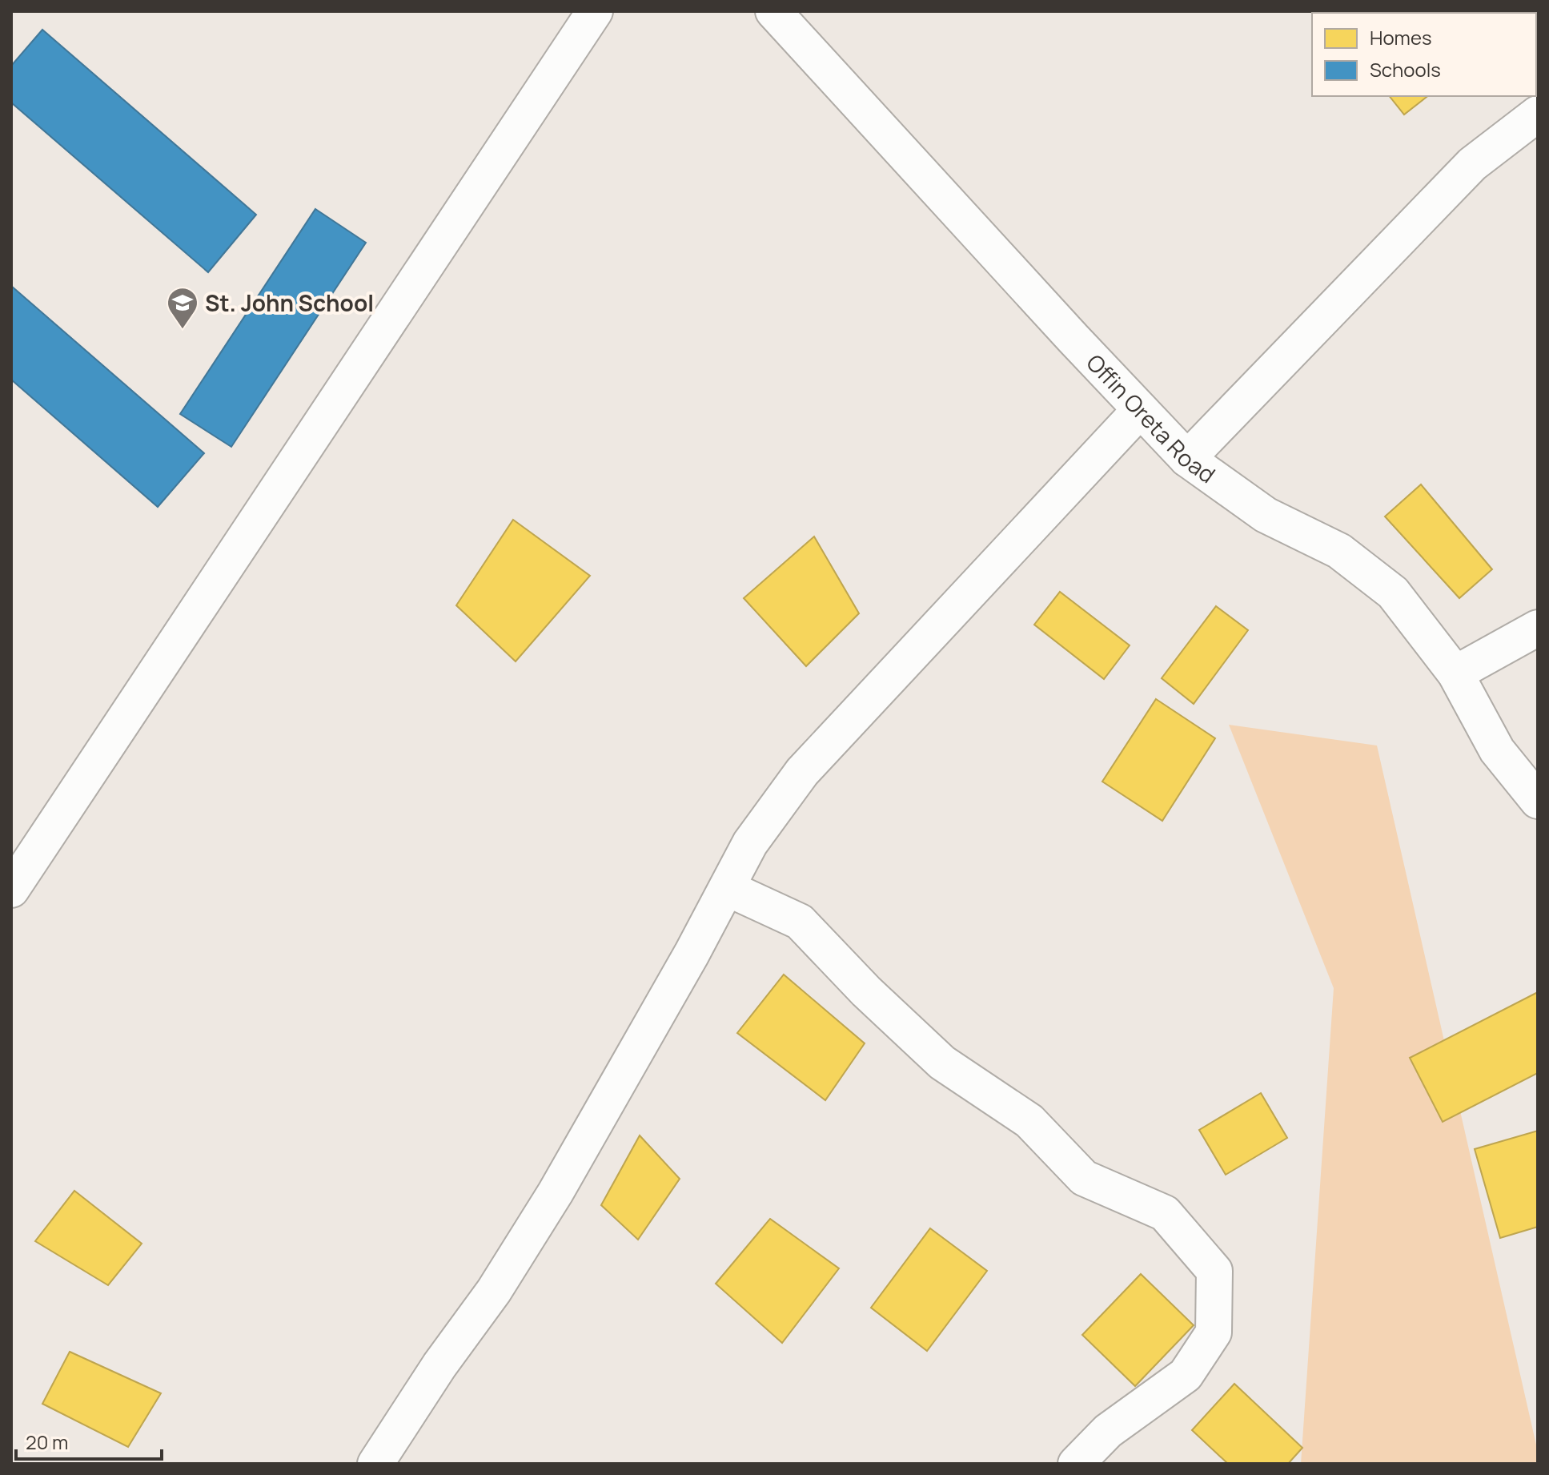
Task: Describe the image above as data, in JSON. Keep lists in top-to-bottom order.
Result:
{
  "streets": {
    "street": ["Offin Oreta Road"]
  },
  "places": {
    "school or university": ["St. John School"]
  },
  "legend": ["Homes", "Schools"],
  "scale_bar": "20 m"
}
